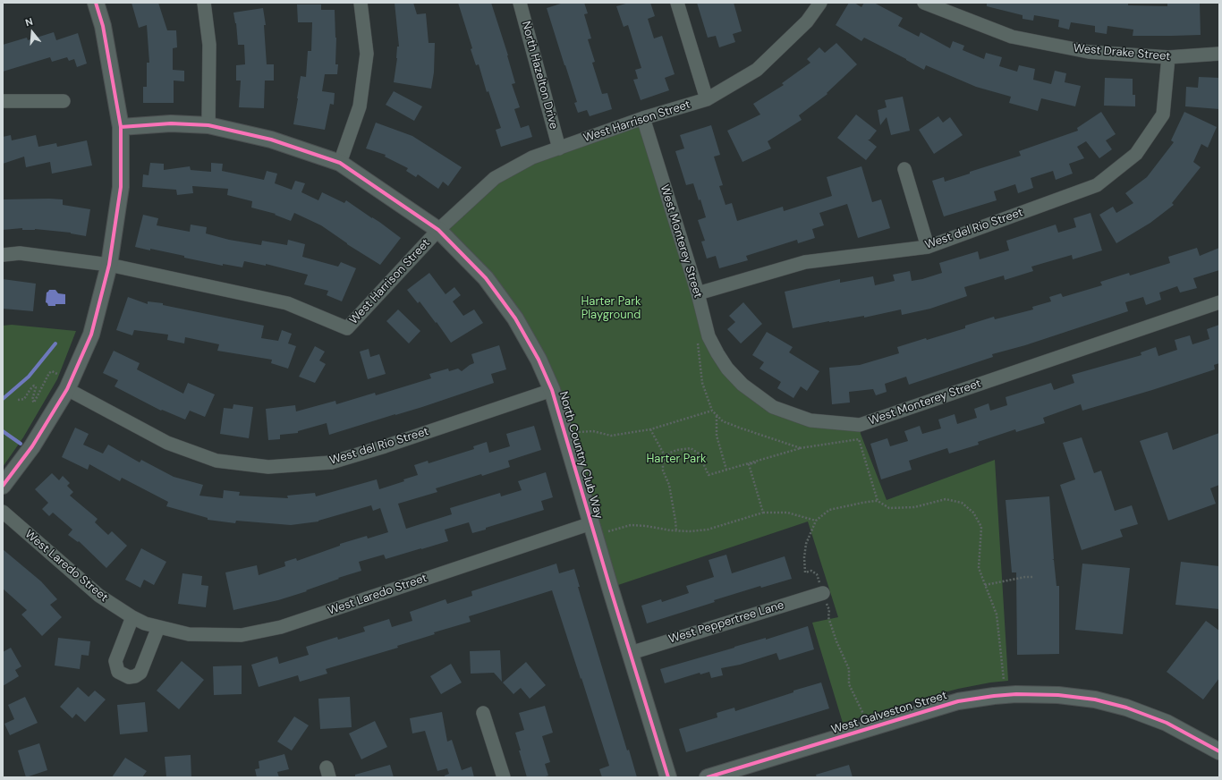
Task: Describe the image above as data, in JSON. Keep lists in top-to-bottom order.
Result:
{
  "streets": {
    "street": [
      "West Drake Street",
      "North Hazelton Drive",
      "West Harrison Street",
      "West del Rio Street",
      "West Monterey Street",
      "North Country Club Way",
      "West Laredo Street",
      "West Peppertree Lane",
      "West Galveston Street"
    ]
  },
  "crossings": [
    ["West Drake Street", "West del Rio Street"],
    ["North Hazelton Drive", "West Harrison Street"],
    ["West Harrison Street", "West Monterey Street"],
    ["West Harrison Street", "North Country Club Way"],
    ["West del Rio Street", "West Monterey Street"],
    ["West del Rio Street", "North Country Club Way"],
    ["North Country Club Way", "West Laredo Street"],
    ["North Country Club Way", "West Peppertree Lane"]
  ],
  "parks": ["Harter Park Playground", "Harter Park"],
  "north": "top"
}
